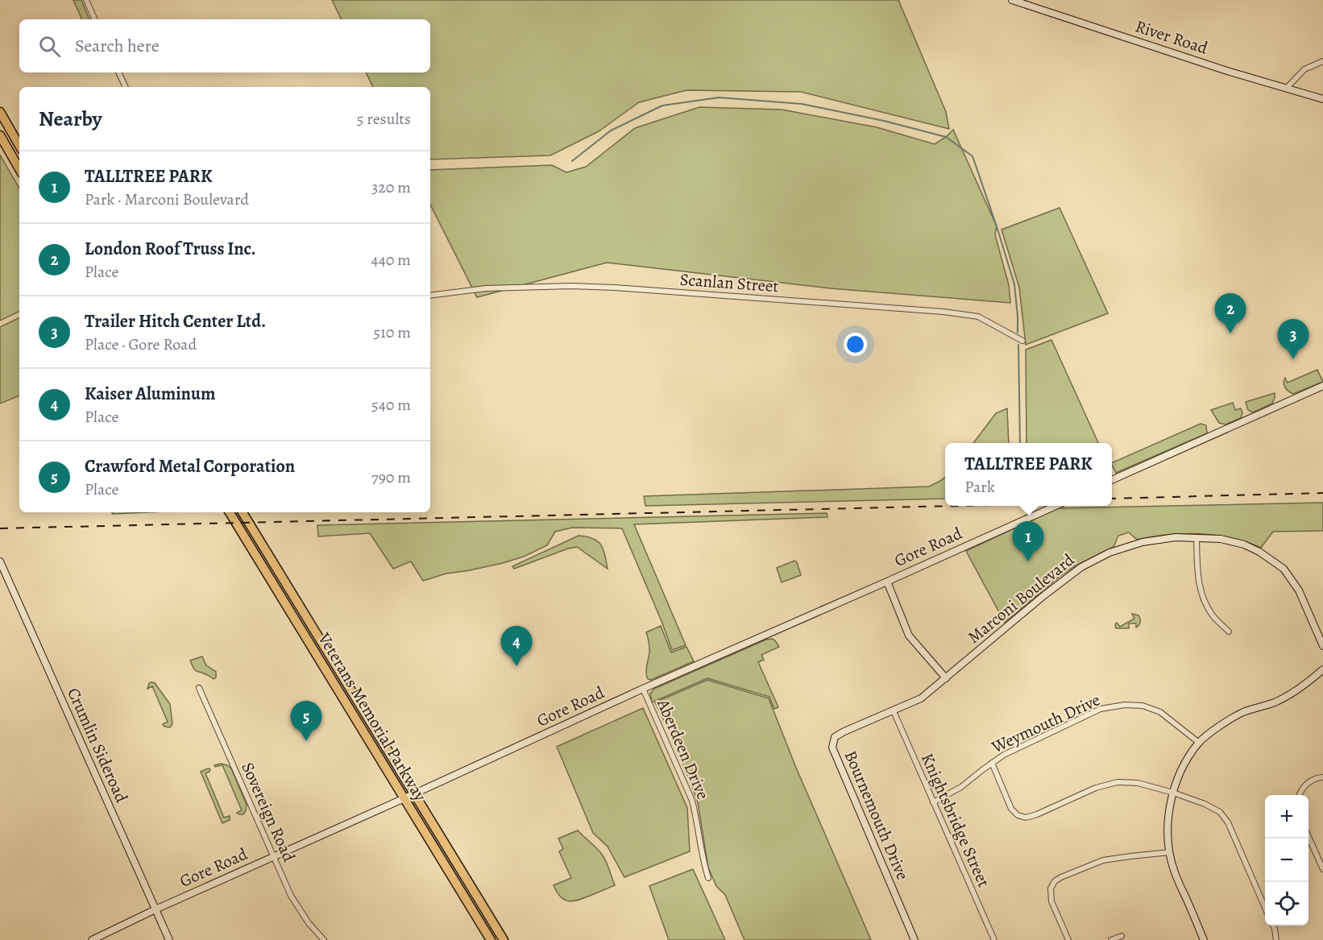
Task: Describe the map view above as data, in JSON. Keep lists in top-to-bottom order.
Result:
{
  "streets": {
    "highway": ["Veterans Memorial Parkway"],
    "street": [
      "River Road",
      "Scanlan Street",
      "Gore Road",
      "Marconi Boulevard",
      "Weymouth Drive",
      "Crumlin Sideroad",
      "Aberdeen Drive",
      "Sovereign Road",
      "Bournemouth Drive",
      "Knightsbridge Street"
    ]
  },
  "crossings": [
    ["Gore Road", "Veterans Memorial Parkway"],
    ["Gore Road", "Crumlin Sideroad"],
    ["Gore Road", "Aberdeen Drive"],
    ["Gore Road", "Sovereign Road"],
    ["Marconi Boulevard", "Bournemouth Drive"],
    ["Weymouth Drive", "Knightsbridge Street"],
    ["Bournemouth Drive", "Knightsbridge Street"]
  ],
  "page": {
    "search": "Search here",
    "heading": ["Nearby", "5 results"],
    "list": [
      {
        "mark": "1",
        "name": "TALLTREE PARK",
        "note": "Park · Marconi Boulevard",
        "value": "320 m"
      },
      {
        "mark": "2",
        "name": "London Roof Truss Inc.",
        "note": "Place",
        "value": "440 m"
      },
      {
        "mark": "3",
        "name": "Trailer Hitch Center Ltd.",
        "note": "Place · Gore Road",
        "value": "510 m"
      },
      {
        "mark": "4",
        "name": "Kaiser Aluminum",
        "note": "Place",
        "value": "540 m"
      },
      {
        "mark": "5",
        "name": "Crawford Metal Corporation",
        "note": "Place",
        "value": "790 m"
      }
    ],
    "pins": [
      "2",
      "3",
      "1",
      "4",
      "5"
    ],
    "popup": ["TALLTREE PARK", "Park"],
    "map_buttons": ["+", "−"]
  }
}
